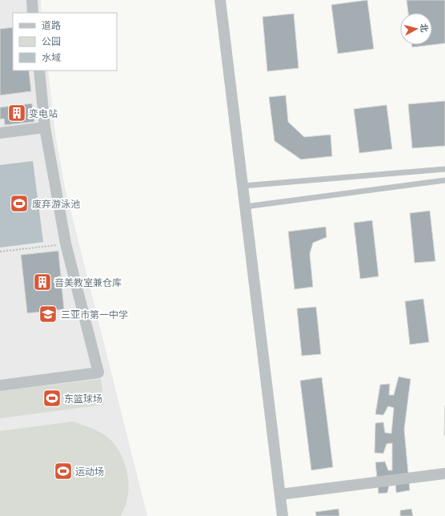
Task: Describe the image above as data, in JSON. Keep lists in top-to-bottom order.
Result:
{
  "places": {
    "building": ["变电站", "音美教室兼仓库"],
    "sports": ["废弃游泳池", "东篮球场", "运动场"],
    "school or university": ["三亚市第一中学"]
  },
  "legend": ["道路", "公园", "水域"],
  "north": "right"
}
